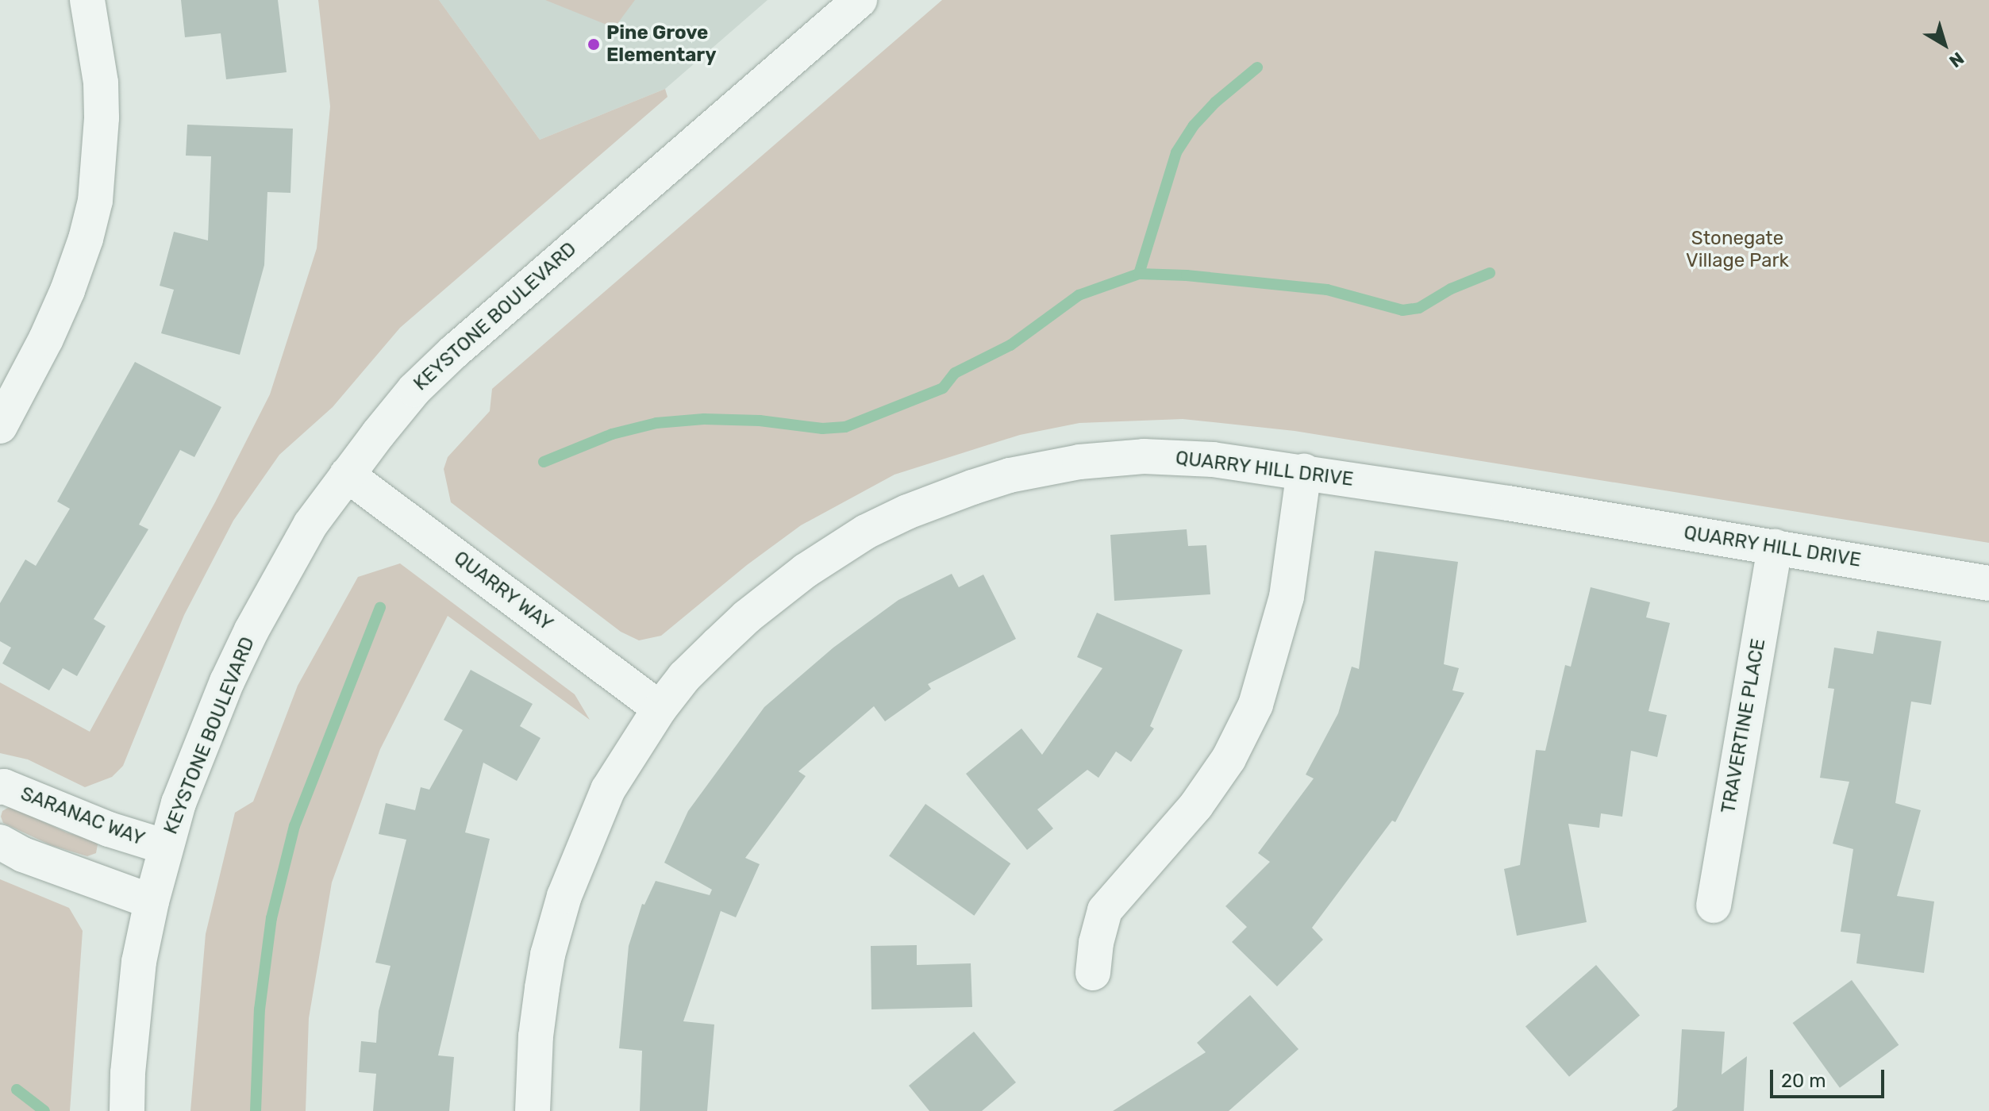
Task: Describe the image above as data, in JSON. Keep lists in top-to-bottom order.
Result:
{
  "streets": {
    "street": [
      "KEYSTONE BOULEVARD",
      "QUARRY HILL DRIVE",
      "QUARRY WAY",
      "TRAVERTINE PLACE",
      "SARANAC WAY"
    ]
  },
  "crossings": [
    ["KEYSTONE BOULEVARD", "QUARRY WAY"],
    ["KEYSTONE BOULEVARD", "SARANAC WAY"],
    ["QUARRY HILL DRIVE", "QUARRY WAY"],
    ["QUARRY HILL DRIVE", "TRAVERTINE PLACE"]
  ],
  "parks": ["Stonegate Village Park"],
  "places": ["Pine Grove Elementary"],
  "scale_bar": "20 m",
  "north": "bottom right"
}
